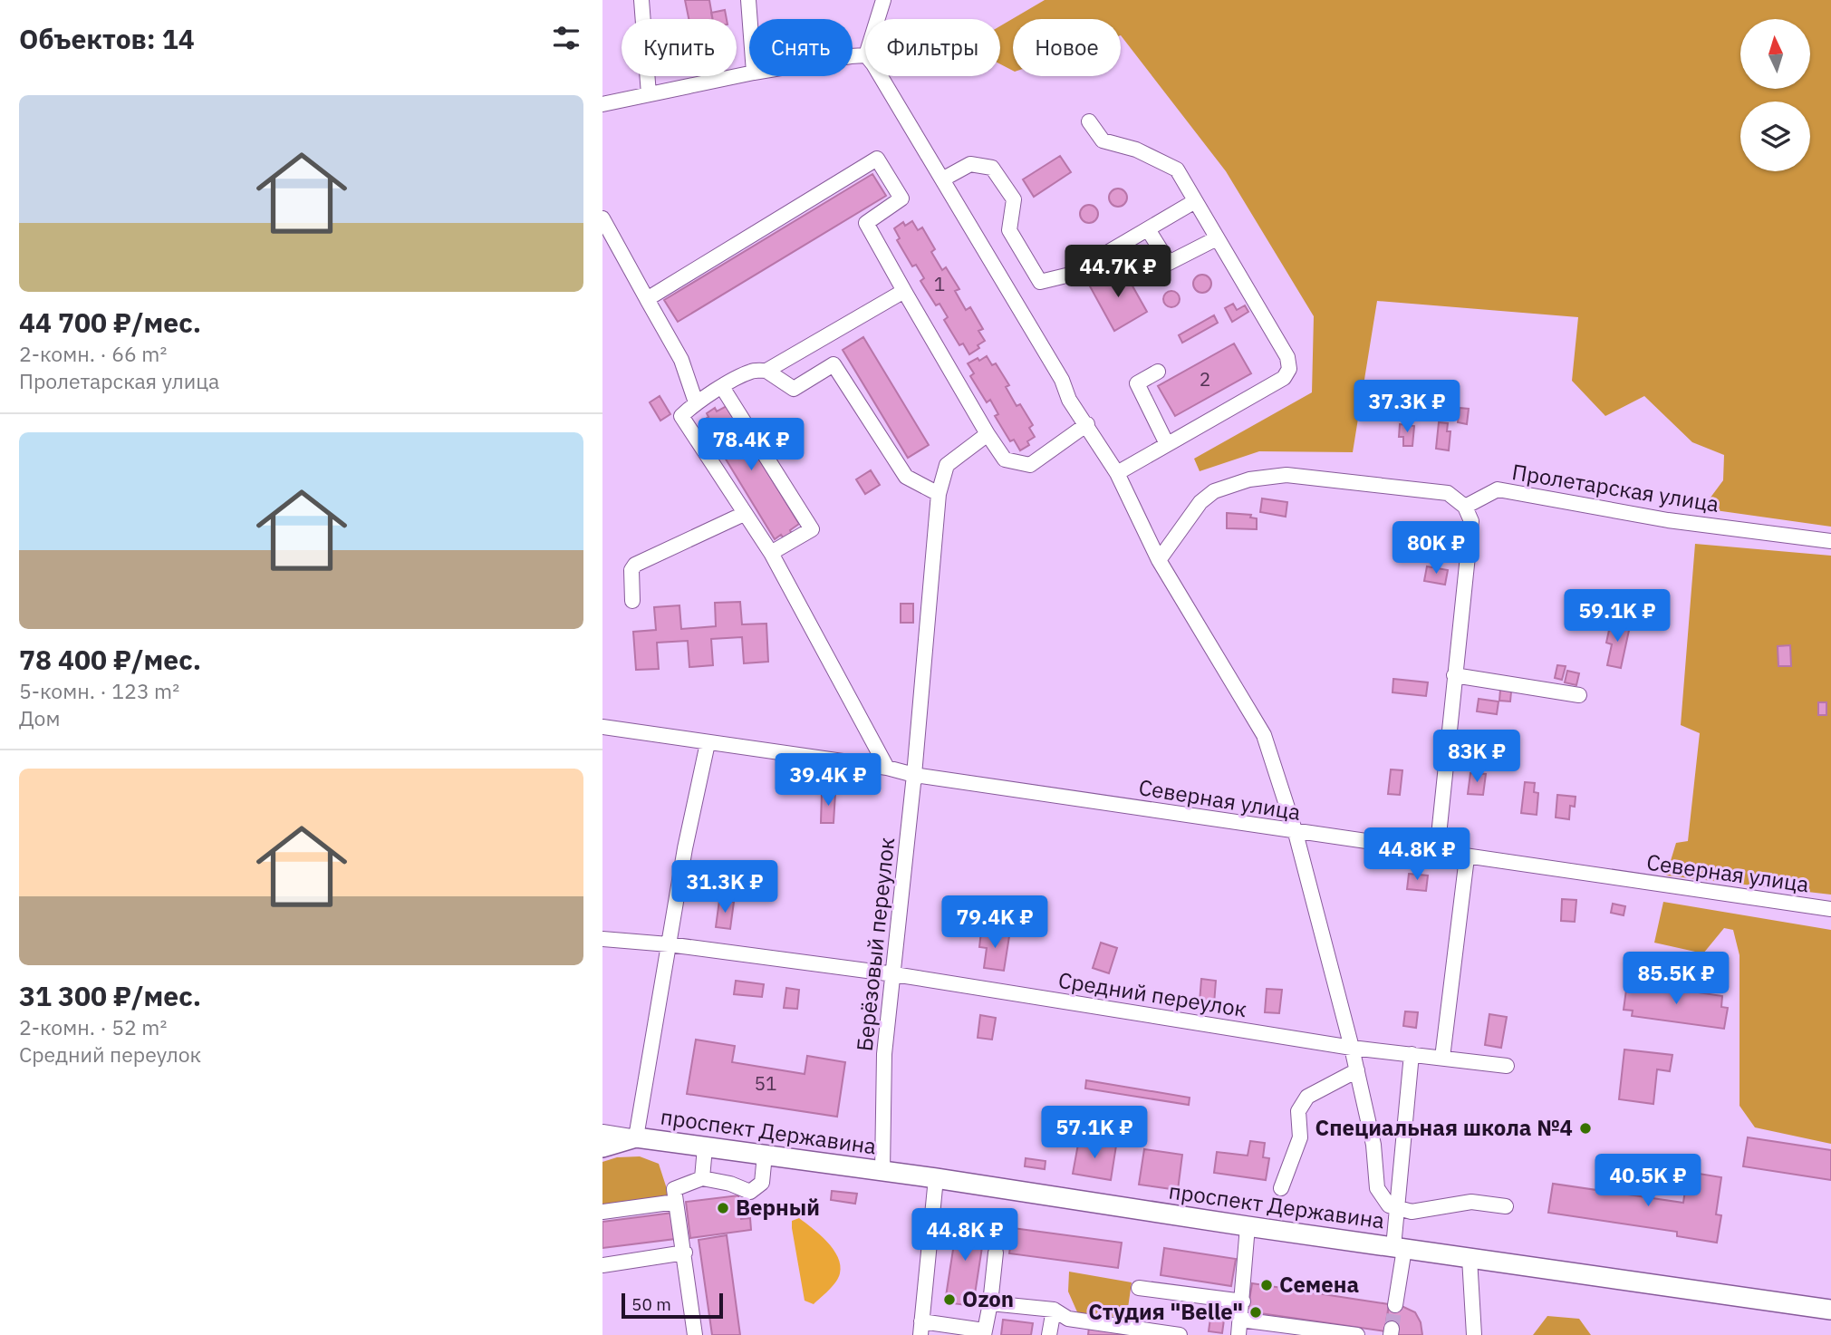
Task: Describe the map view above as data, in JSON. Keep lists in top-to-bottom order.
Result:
{
  "streets": {
    "main road": ["проспект Державина"],
    "street": [
      "Пролетарская улица",
      "Северная улица",
      "Берёзовый переулок",
      "Средний переулок"
    ]
  },
  "crossings": [
    ["Северная улица", "Берёзовый переулок"],
    ["Берёзовый переулок", "Средний переулок"],
    ["Берёзовый переулок", "проспект Державина"]
  ],
  "places": [
    "Специальная школа №4",
    "Верный",
    "Семена",
    "Ozon",
    "Студия \"Belle\""
  ],
  "house_numbers": ["1", "2", "51"],
  "scale_bar": "50 m",
  "north": "top",
  "page": {
    "heading": "Объектов: 14",
    "chip": [
      "Купить",
      "Снять",
      "Фильтры",
      "Новое"
    ],
    "list": [
      {
        "name": "44 700 ₽/мес.",
        "note": "2-комн. · 66 m² · Пролетарская улица"
      },
      {
        "name": "78 400 ₽/мес.",
        "note": "5-комн. · 123 m² · Дом"
      },
      {
        "name": "31 300 ₽/мес.",
        "note": "2-комн. · 52 m² · Средний переулок"
      }
    ],
    "price": [
      "44.7K ₽",
      "37.3K ₽",
      "78.4K ₽",
      "80K ₽",
      "59.1K ₽",
      "83K ₽",
      "39.4K ₽",
      "44.8K ₽",
      "31.3K ₽",
      "79.4K ₽",
      "85.5K ₽",
      "57.1K ₽",
      "40.5K ₽",
      "44.8K ₽"
    ],
    "scale": "50 m"
  }
}
